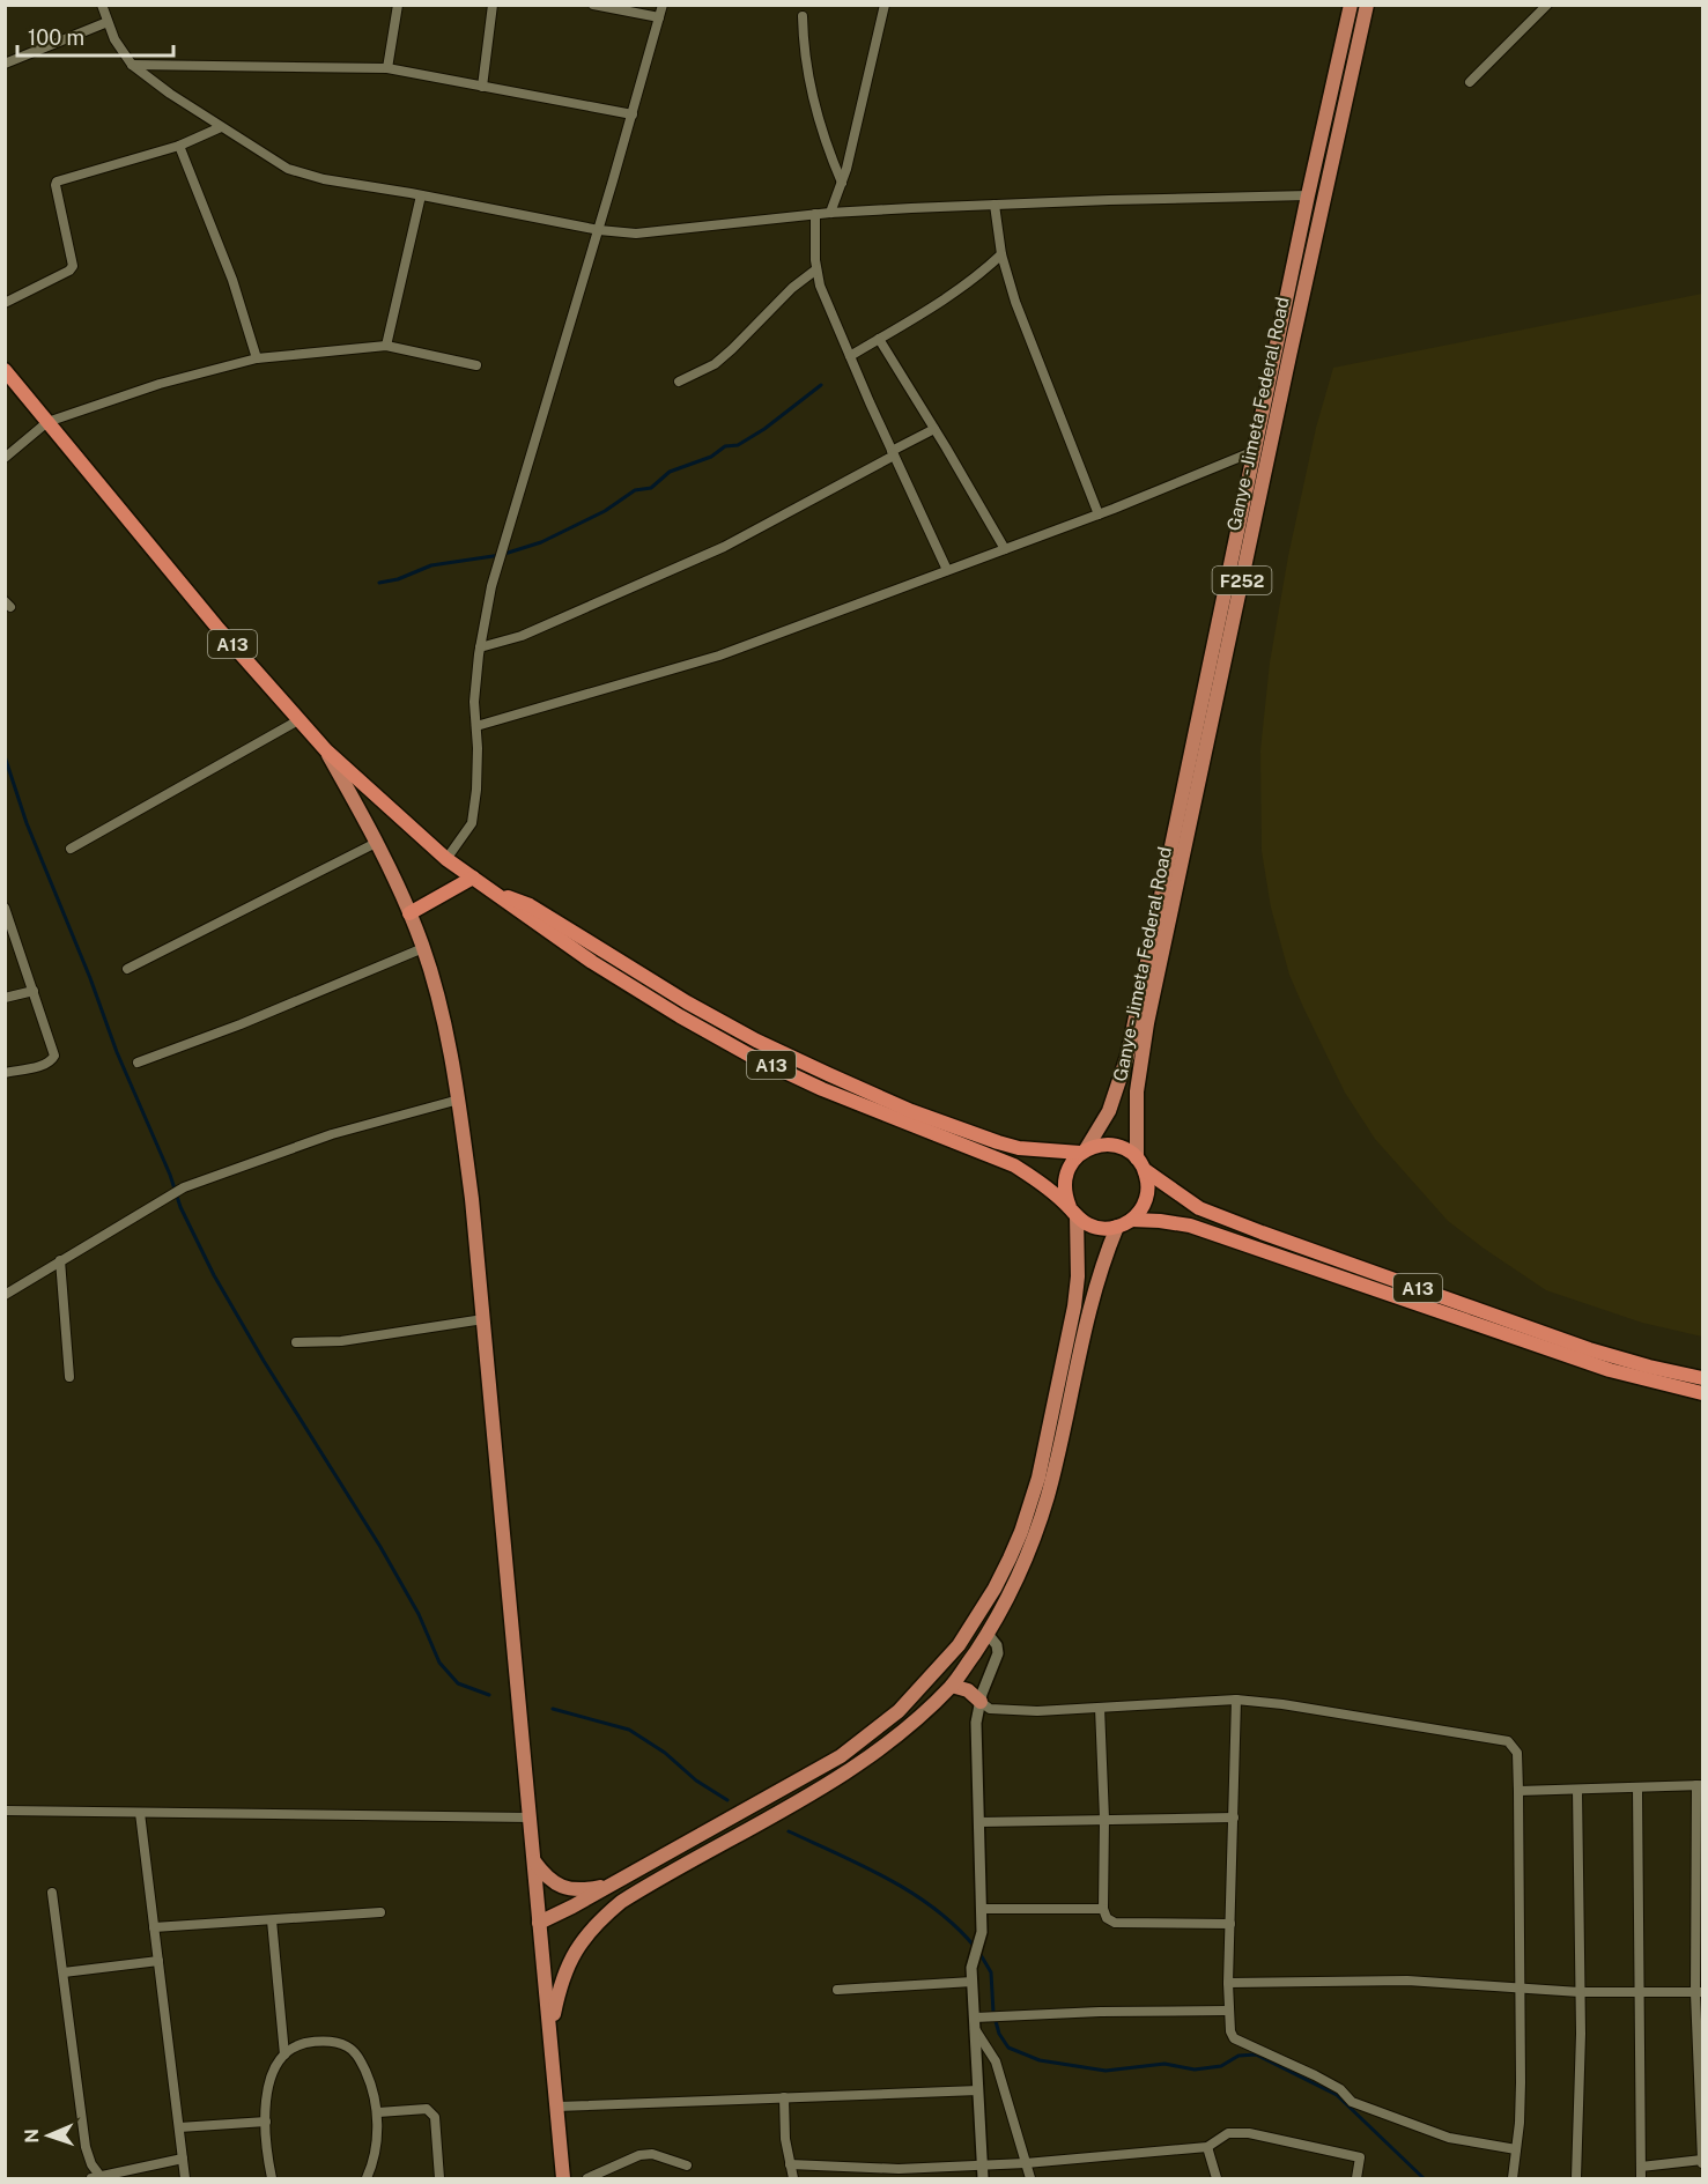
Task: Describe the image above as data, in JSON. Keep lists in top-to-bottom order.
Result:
{
  "streets": {
    "highway": ["A13"],
    "main road": ["Ganye - Jimeta Federal Road", "F252"]
  },
  "crossings": [
    ["Ganye - Jimeta Federal Road", "A13"]
  ],
  "scale_bar": "100 m",
  "north": "left"
}
